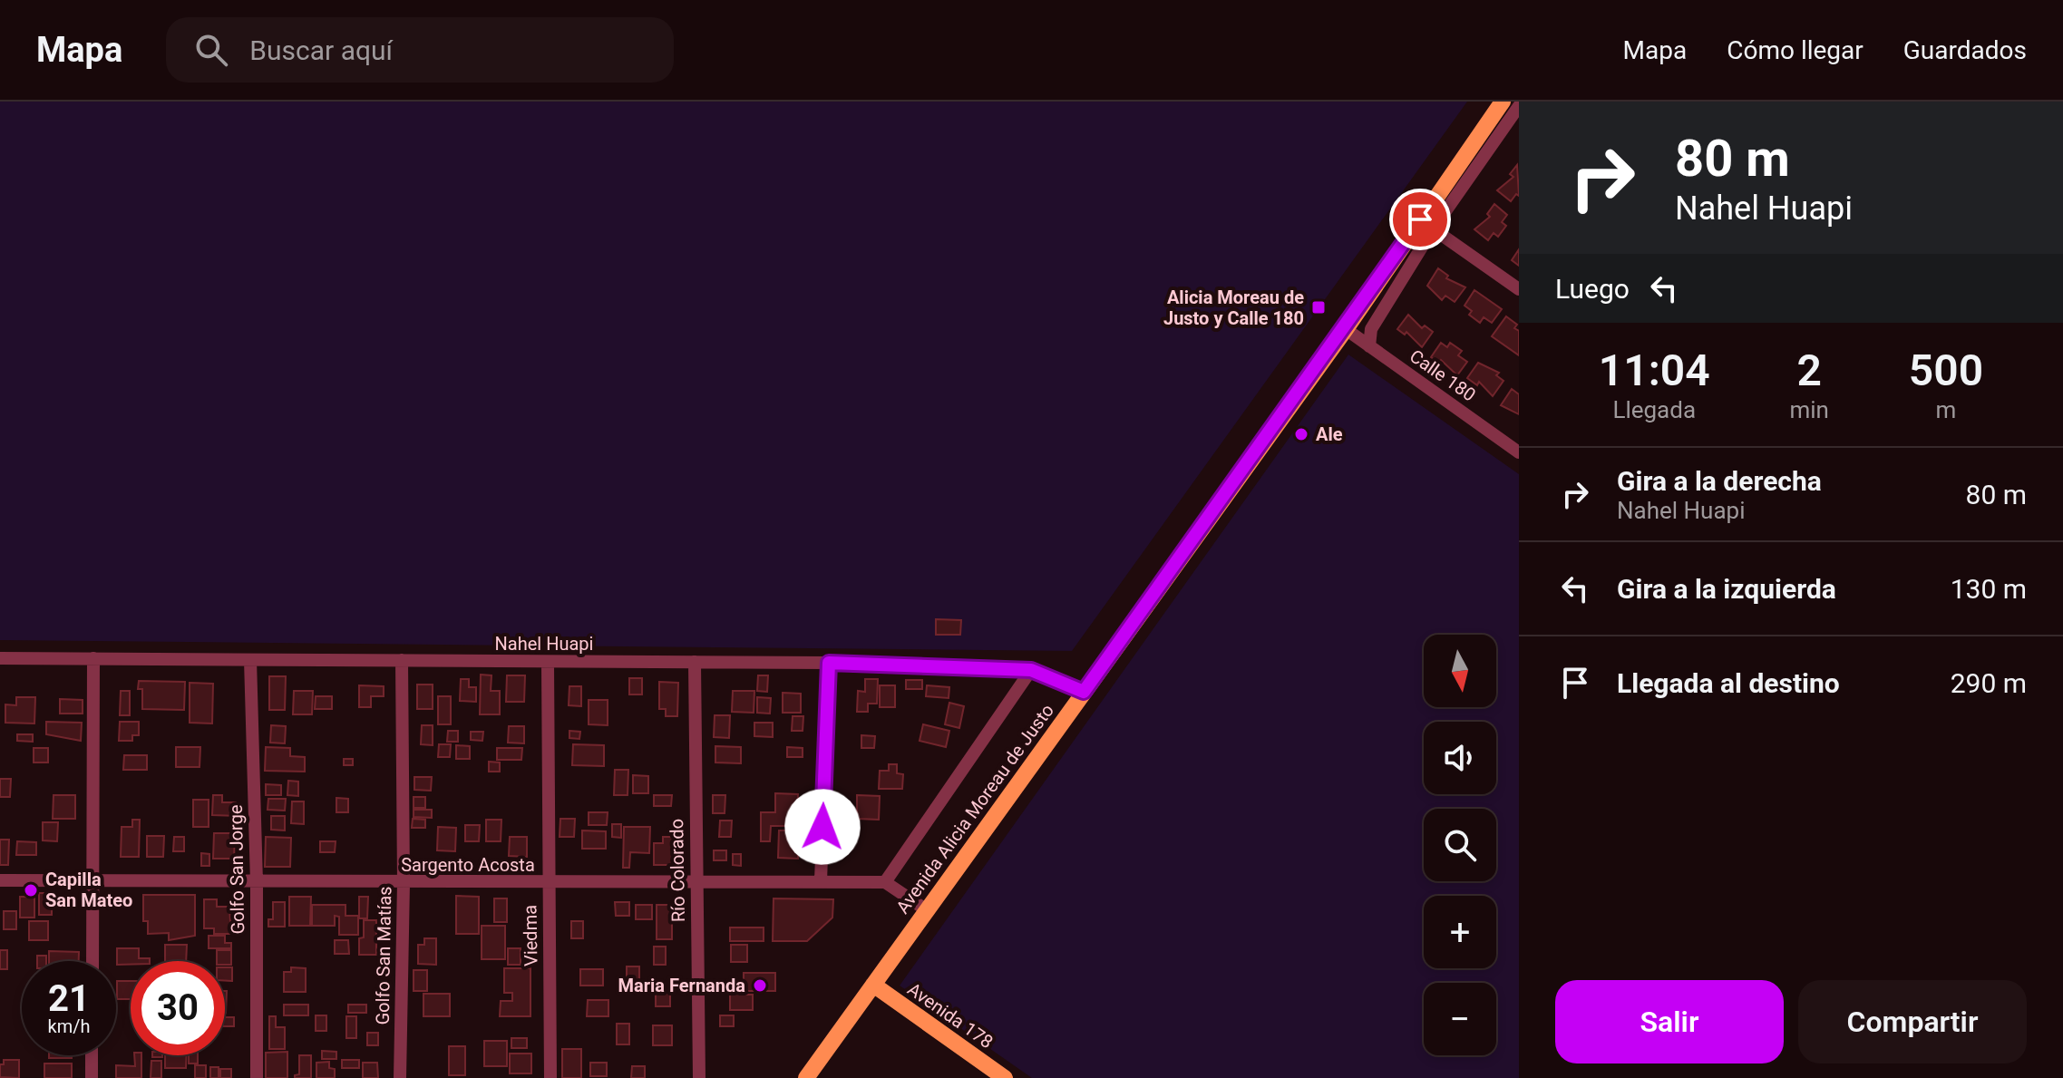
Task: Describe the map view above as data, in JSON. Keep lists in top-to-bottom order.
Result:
{
  "streets": {
    "main road": ["Avenida Alicia Moreau de Justo", "Avenida 178"],
    "street": [
      "Calle 180",
      "Nahel Huapi",
      "Sargento Acosta",
      "Golfo San Jorge",
      "Río Colorado",
      "Viedma",
      "Golfo San Matías"
    ]
  },
  "crossings": [
    ["Calle 180", "Avenida Alicia Moreau de Justo"],
    ["Nahel Huapi", "Avenida Alicia Moreau de Justo"],
    ["Nahel Huapi", "Golfo San Jorge"],
    ["Nahel Huapi", "Río Colorado"],
    ["Nahel Huapi", "Viedma"],
    ["Nahel Huapi", "Golfo San Matías"],
    ["Avenida Alicia Moreau de Justo", "Avenida 178"],
    ["Sargento Acosta", "Golfo San Jorge"],
    ["Sargento Acosta", "Río Colorado"],
    ["Sargento Acosta", "Viedma"],
    ["Sargento Acosta", "Golfo San Matías"]
  ],
  "places": {
    "transit": ["Alicia Moreau de Justo y Calle 180"],
    "other": ["Ale", "Capilla San Mateo", "Maria Fernanda"]
  },
  "north": "bottom",
  "page": {
    "header": "Mapa",
    "search": "Buscar aquí",
    "nav": ["Mapa", "Cómo llegar", "Guardados"],
    "turn": ["80 m", "Nahel Huapi"],
    "then": "Luego",
    "eta": [
      "11:04",
      "Llegada",
      "2",
      "min",
      "500",
      "m"
    ],
    "list": [
      {
        "name": "Gira a la derecha",
        "note": "Nahel Huapi",
        "value": "80 m"
      },
      {
        "name": "Gira a la izquierda",
        "value": "130 m"
      },
      {
        "name": "Llegada al destino",
        "value": "290 m"
      }
    ],
    "map_buttons": ["+", "−"],
    "speed": "21 km/h",
    "limit": "30",
    "buttons": ["Salir", "Compartir"]
  }
}
